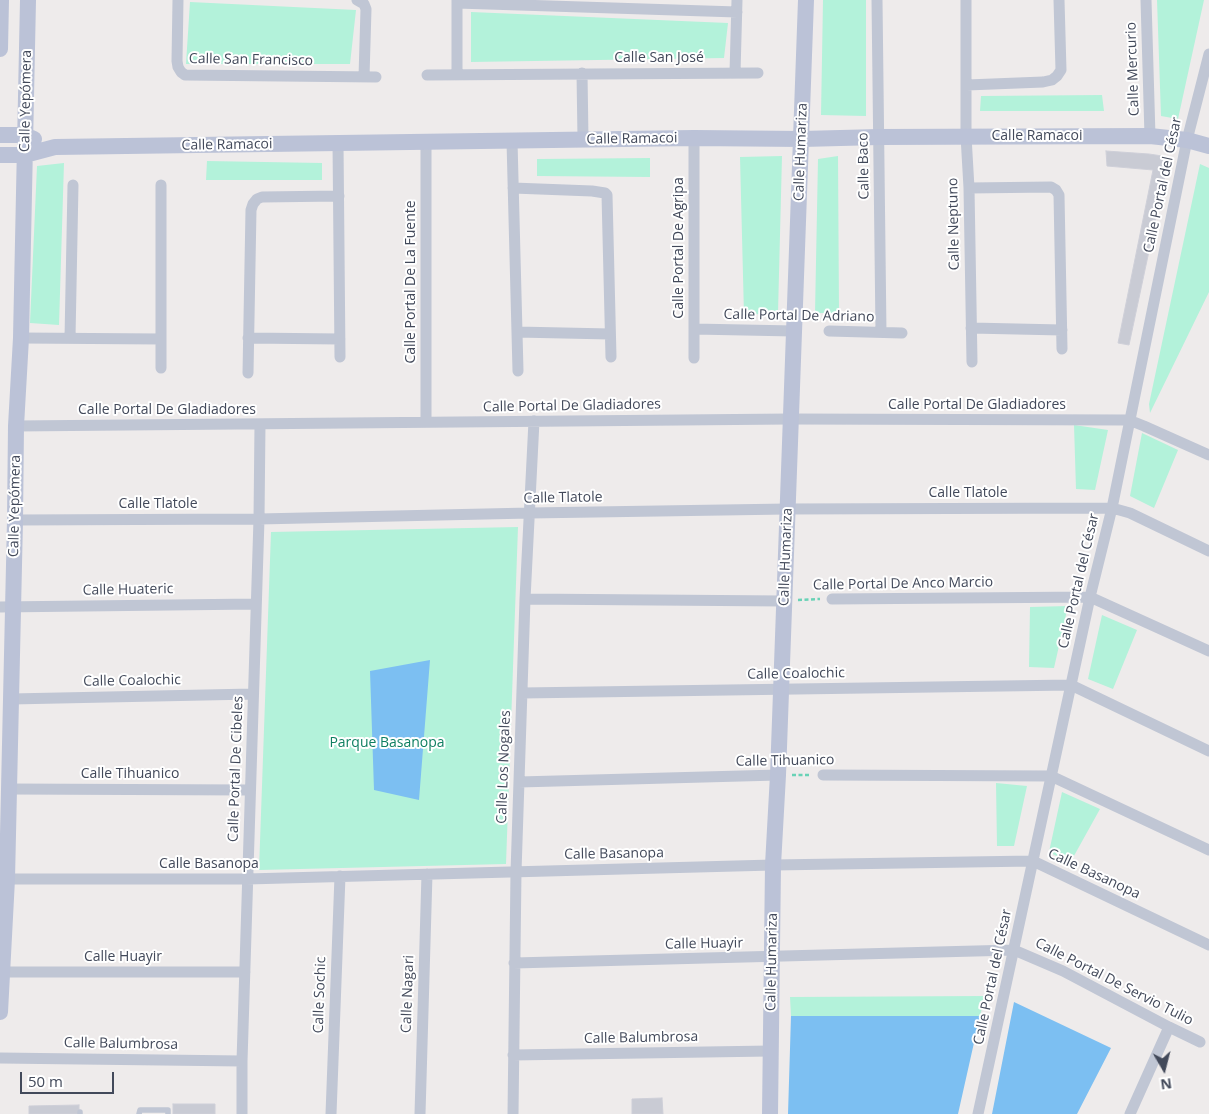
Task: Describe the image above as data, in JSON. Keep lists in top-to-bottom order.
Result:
{
  "streets": {
    "street": [
      "Calle San José",
      "Calle San Francisco",
      "Calle Mercurio",
      "Calle Yepómera",
      "Calle Ramacoi",
      "Calle Humariza",
      "Calle Baco",
      "Calle Portal del César",
      "Calle Neptuno",
      "Calle Portal De Agripa",
      "Calle Portal De La Fuente",
      "Calle Portal De Adriano",
      "Calle Portal De Gladiadores",
      "Calle Tlatole",
      "Calle Portal De Anco Marcio",
      "Calle Huateric",
      "Calle Coalochic",
      "Calle Tihuanico",
      "Calle Los Nogales",
      "Calle Portal De Cibeles",
      "Calle Basanopa",
      "Calle Huayir",
      "Calle Portal De Servio Tulio",
      "Calle Nagari",
      "Calle Sochic",
      "Calle Balumbrosa"
    ]
  },
  "crossings": [
    ["Calle Mercurio", "Calle Ramacoi"],
    ["Calle Yepómera", "Calle Ramacoi"],
    ["Calle Yepómera", "Calle Portal De Gladiadores"],
    ["Calle Yepómera", "Calle Tlatole"],
    ["Calle Yepómera", "Calle Huateric"],
    ["Calle Yepómera", "Calle Coalochic"],
    ["Calle Yepómera", "Calle Tihuanico"],
    ["Calle Yepómera", "Calle Basanopa"],
    ["Calle Yepómera", "Calle Huayir"],
    ["Calle Ramacoi", "Calle Humariza"],
    ["Calle Ramacoi", "Calle Baco"],
    ["Calle Ramacoi", "Calle Portal del César"],
    ["Calle Ramacoi", "Calle Neptuno"],
    ["Calle Ramacoi", "Calle Portal De Agripa"],
    ["Calle Ramacoi", "Calle Portal De La Fuente"],
    ["Calle Humariza", "Calle Portal De Adriano"],
    ["Calle Humariza", "Calle Portal De Gladiadores"],
    ["Calle Humariza", "Calle Tlatole"],
    ["Calle Humariza", "Calle Portal De Anco Marcio"],
    ["Calle Humariza", "Calle Coalochic"],
    ["Calle Humariza", "Calle Tihuanico"],
    ["Calle Humariza", "Calle Basanopa"],
    ["Calle Humariza", "Calle Huayir"],
    ["Calle Humariza", "Calle Balumbrosa"],
    ["Calle Baco", "Calle Portal De Adriano"],
    ["Calle Portal del César", "Calle Portal De Gladiadores"],
    ["Calle Portal del César", "Calle Tlatole"],
    ["Calle Portal del César", "Calle Portal De Anco Marcio"],
    ["Calle Portal del César", "Calle Coalochic"],
    ["Calle Portal del César", "Calle Tihuanico"],
    ["Calle Portal del César", "Calle Basanopa"],
    ["Calle Portal del César", "Calle Huayir"],
    ["Calle Portal del César", "Calle Portal De Servio Tulio"],
    ["Calle Portal De Agripa", "Calle Portal De Adriano"],
    ["Calle Portal De La Fuente", "Calle Portal De Gladiadores"],
    ["Calle Portal De Gladiadores", "Calle Los Nogales"],
    ["Calle Portal De Gladiadores", "Calle Portal De Cibeles"],
    ["Calle Tlatole", "Calle Los Nogales"],
    ["Calle Tlatole", "Calle Portal De Cibeles"],
    ["Calle Huateric", "Calle Portal De Cibeles"],
    ["Calle Coalochic", "Calle Los Nogales"],
    ["Calle Coalochic", "Calle Portal De Cibeles"],
    ["Calle Tihuanico", "Calle Los Nogales"],
    ["Calle Tihuanico", "Calle Portal De Cibeles"],
    ["Calle Los Nogales", "Calle Basanopa"],
    ["Calle Los Nogales", "Calle Huayir"],
    ["Calle Los Nogales", "Calle Balumbrosa"],
    ["Calle Portal De Cibeles", "Calle Basanopa"],
    ["Calle Portal De Cibeles", "Calle Huayir"],
    ["Calle Portal De Cibeles", "Calle Balumbrosa"],
    ["Calle Basanopa", "Calle Nagari"],
    ["Calle Basanopa", "Calle Sochic"],
    ["Calle Huayir", "Calle Portal De Servio Tulio"]
  ],
  "parks": ["Parque Basanopa"],
  "scale_bar": "50 m",
  "north": "bottom"
}
